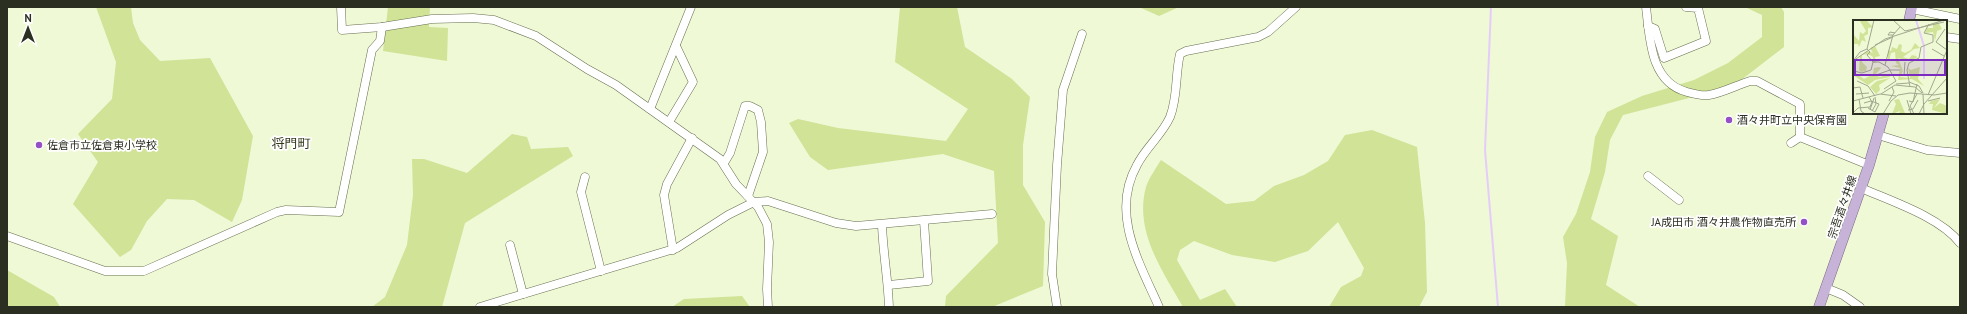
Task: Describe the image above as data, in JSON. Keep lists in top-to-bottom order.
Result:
{
  "streets": {
    "main road": ["宗吾酒々井線"]
  },
  "districts": ["将門町"],
  "places": ["酒々井町立中央保育園", "佐倉市立佐倉東小学校", "JA成田市 酒々井農作物直売所"],
  "north": "top"
}
